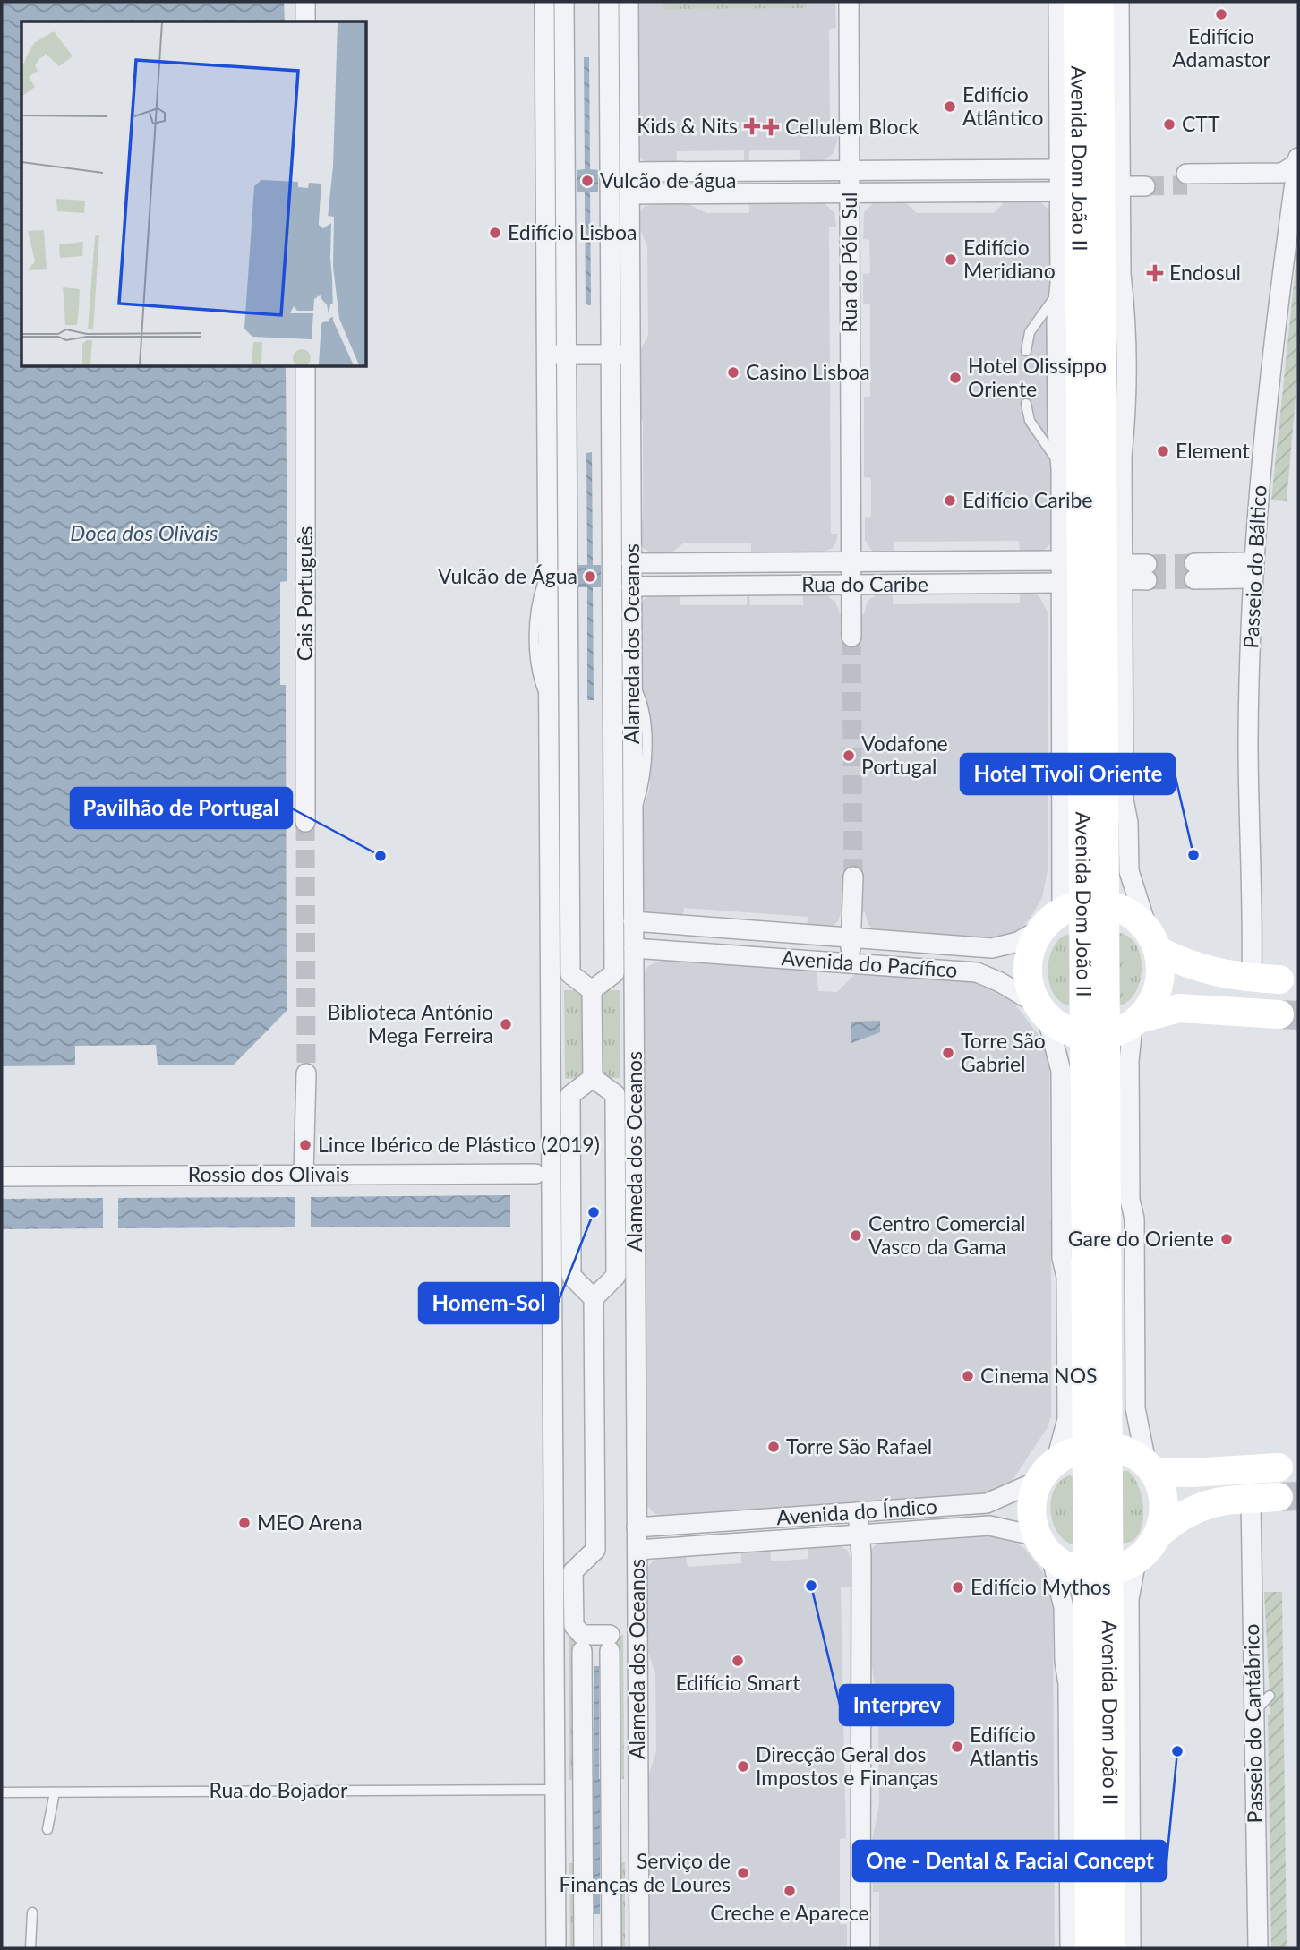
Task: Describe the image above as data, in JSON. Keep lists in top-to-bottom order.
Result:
{
  "streets": {
    "main road": ["Avenida Dom João II"],
    "street": [
      "Rua do Pólo Sul",
      "Passeio do Báltico",
      "Rua do Caribe",
      "Cais Português",
      "Alameda dos Oceanos",
      "Avenida do Pacífico",
      "Rossio dos Olivais",
      "Avenida do Índico",
      "Passeio do Cantábrico"
    ],
    "lane": ["Rua do Bojador"]
  },
  "crossings": [
    ["Avenida Dom João II", "Rua do Caribe"],
    ["Avenida Dom João II", "Avenida do Pacífico"],
    ["Avenida Dom João II", "Avenida do Índico"],
    ["Rua do Pólo Sul", "Rua do Caribe"],
    ["Rua do Caribe", "Alameda dos Oceanos"],
    ["Alameda dos Oceanos", "Avenida do Pacífico"],
    ["Alameda dos Oceanos", "Avenida do Índico"]
  ],
  "water": ["Doca dos Olivais"],
  "places": {
    "other": [
      "Edifício Adamastor",
      "Edifício Atlântico",
      "CTT",
      "Vulcão de água",
      "Edifício Lisboa",
      "Edifício Meridiano",
      "Casino Lisboa",
      "Hotel Olissippo Oriente",
      "Element",
      "Edifício Caribe",
      "Vulcão de Água",
      "Vodafone Portugal",
      "Hotel Tivoli Oriente",
      "Pavilhão de Portugal",
      "Biblioteca António Mega Ferreira",
      "Torre São Gabriel",
      "Lince Ibérico de Plástico (2019)",
      "Homem-Sol",
      "Centro Comercial Vasco da Gama",
      "Gare do Oriente",
      "Cinema NOS",
      "Torre São Rafael",
      "MEO Arena",
      "Interprev",
      "Edifício Mythos",
      "Edifício Smart",
      "Edifício Atlantis",
      "One - Dental & Facial Concept",
      "Direcção Geral dos Impostos e Finanças",
      "Serviço de Finanças de Loures",
      "Creche e Aparece"
    ],
    "health": ["Kids & Nits", "Cellulem Block", "Endosul"]
  }
}
